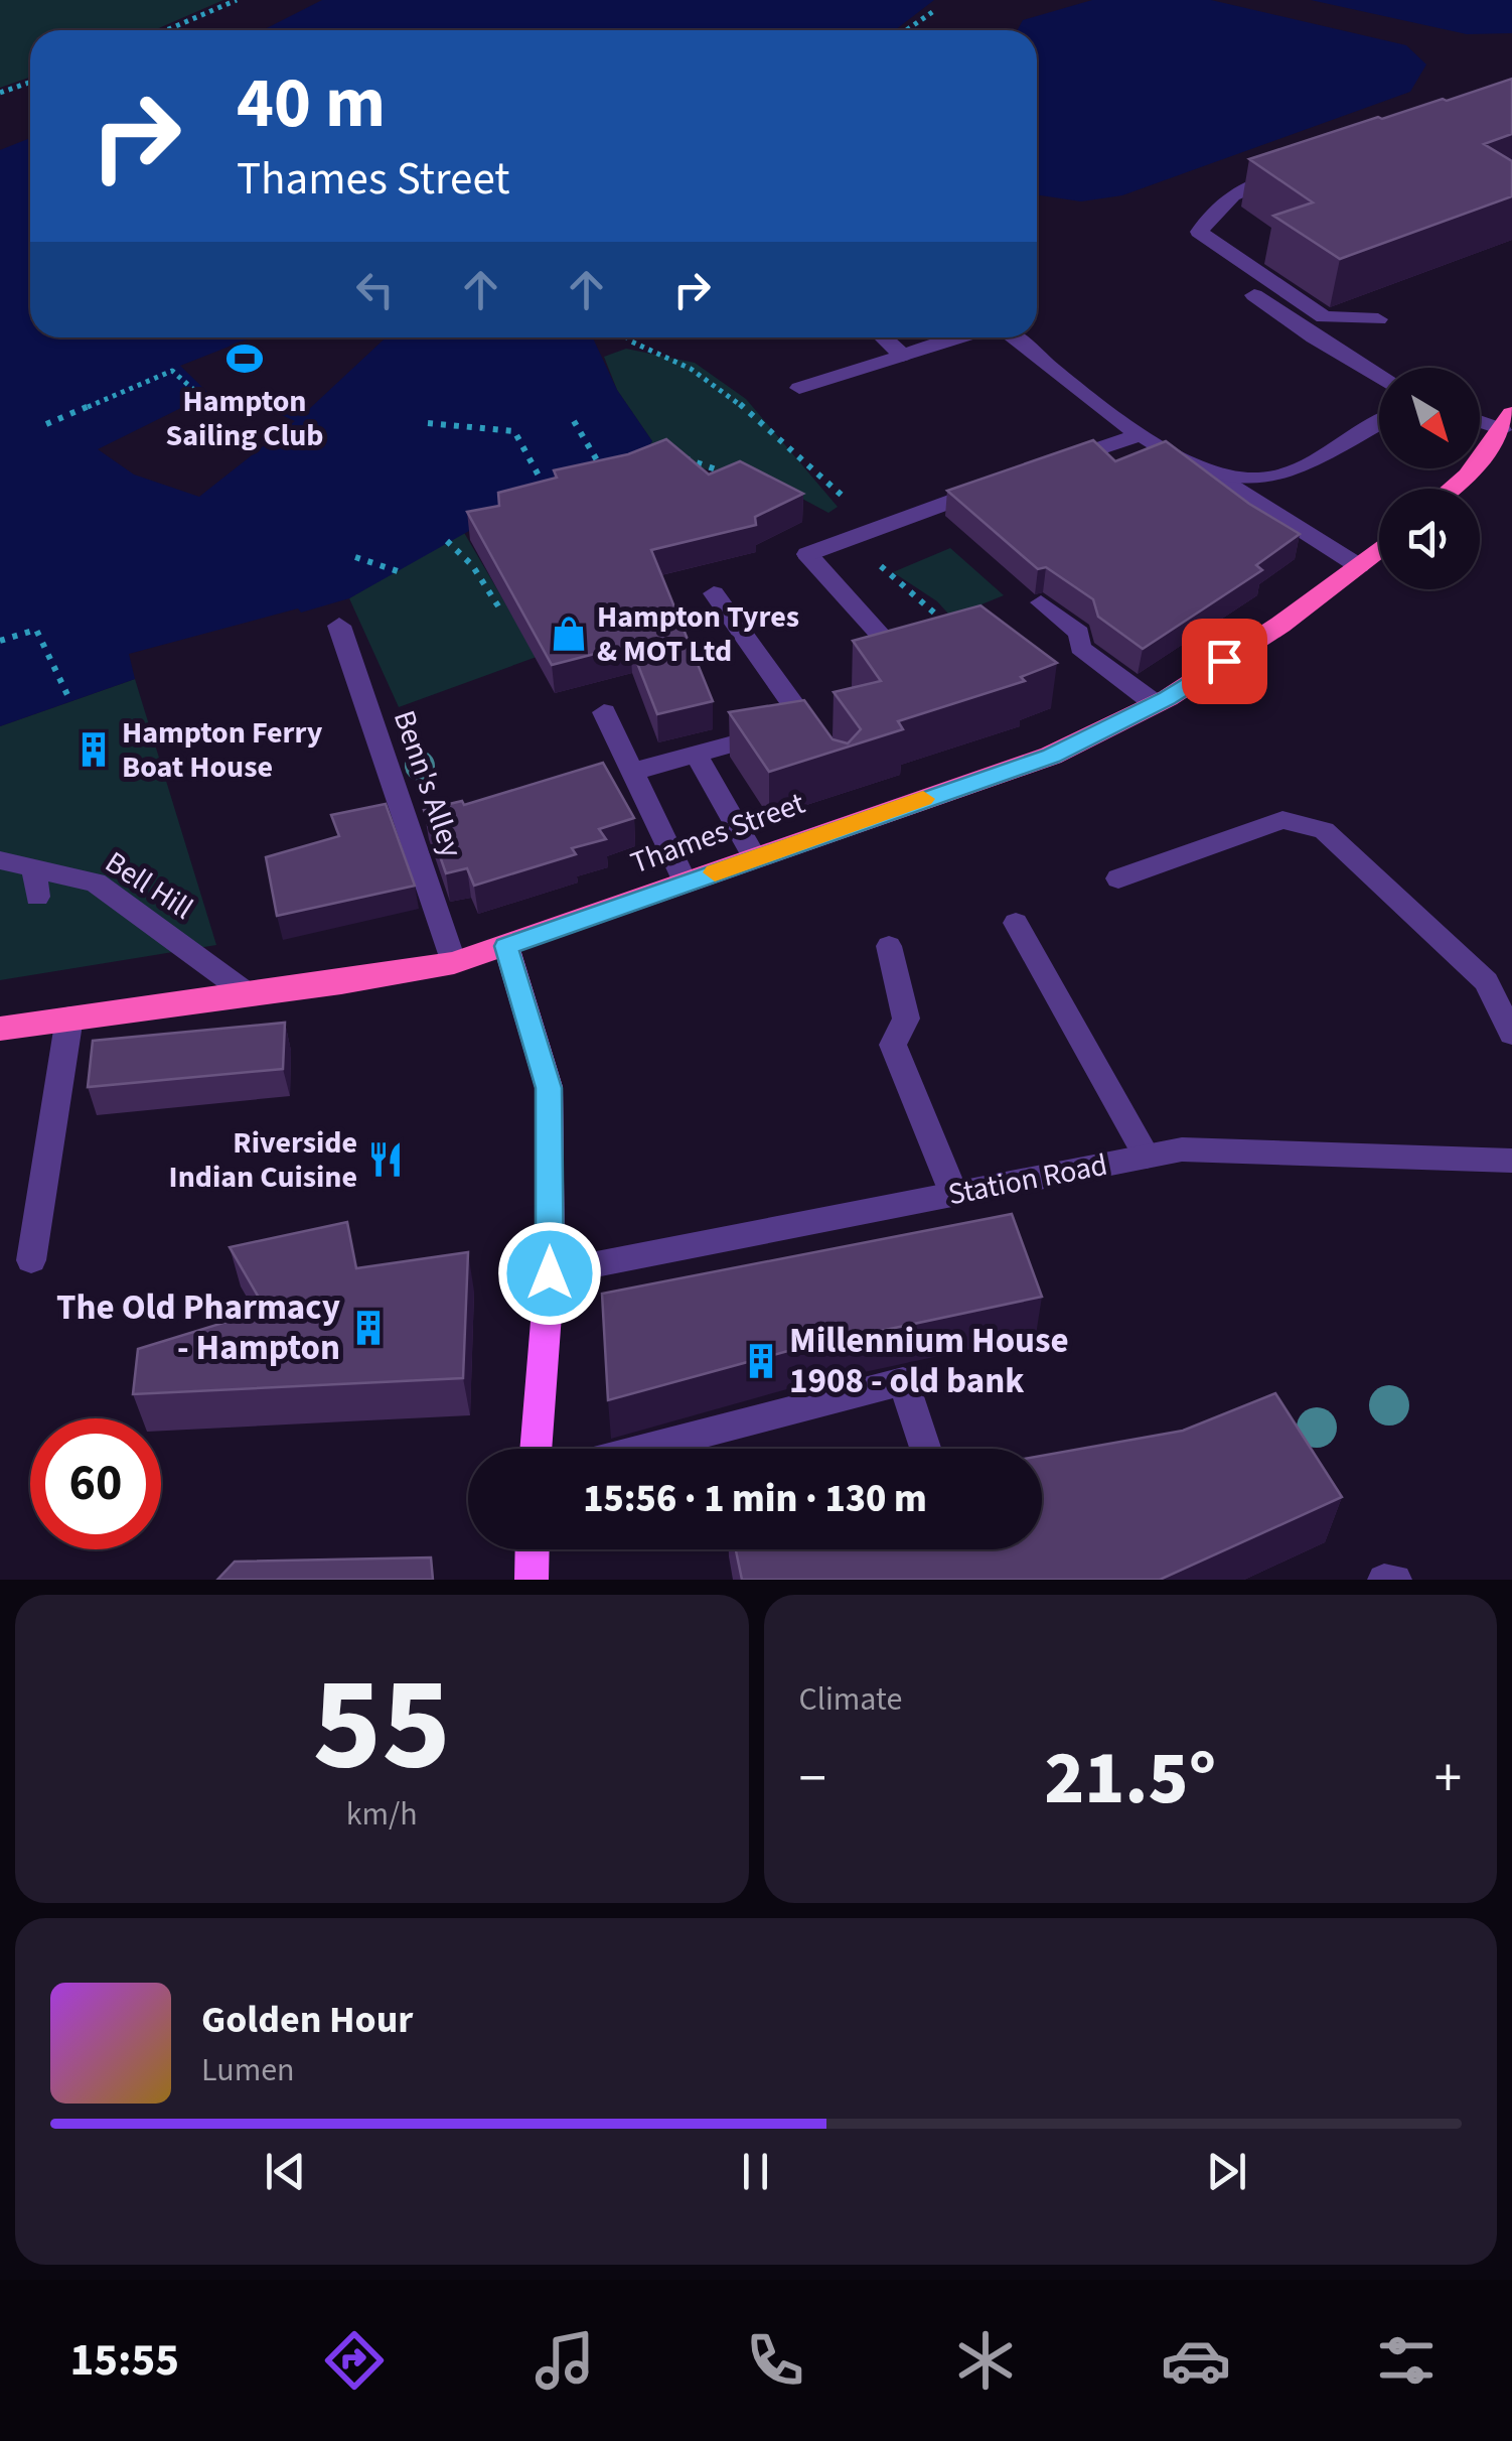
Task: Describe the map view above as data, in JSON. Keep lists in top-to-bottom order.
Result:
{
  "streets": {
    "highway": ["Thames Street"],
    "street": ["Benn's Alley", "Bell Hill", "Station Road"]
  },
  "crossings": [
    ["Benn's Alley", "Thames Street"],
    ["Thames Street", "Bell Hill"]
  ],
  "places": {
    "sports": ["Hampton Sailing Club"],
    "shop": ["Hampton Tyres & MOT Ltd"],
    "building": ["Hampton Ferry Boat House", "The Old Pharmacy - Hampton", "Millennium House 1908 - old bank"],
    "restaurant": ["Riverside Indian Cuisine"]
  },
  "north": "bottom right",
  "page": {
    "turn": ["40 m", "Thames Street"],
    "limit": "60",
    "trip": "15:56 · 1 min · 130 m",
    "tile": [
      ["55", "km/h"],
      "Climate"
    ],
    "heat": ["−", "21.5°", "+"],
    "song": ["Golden Hour", "Lumen"],
    "tabs": "15:55"
  }
}
